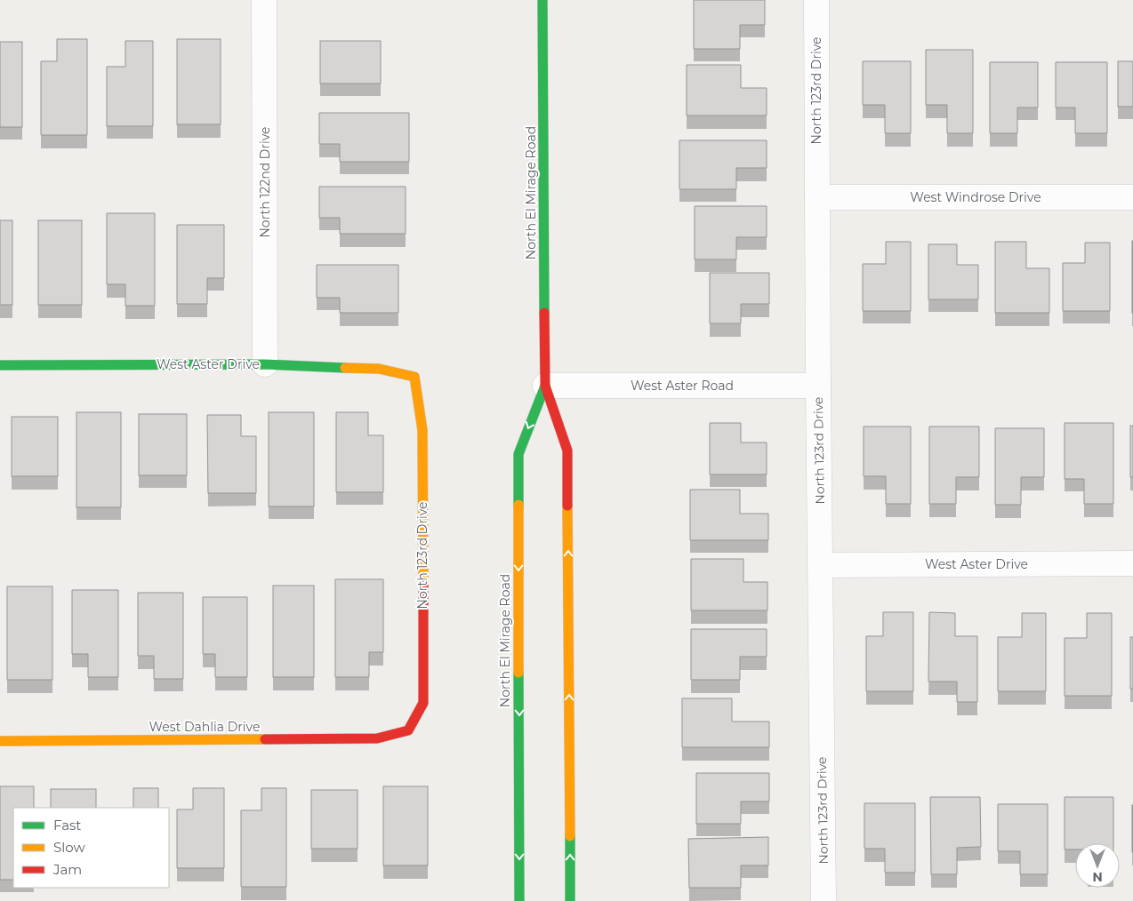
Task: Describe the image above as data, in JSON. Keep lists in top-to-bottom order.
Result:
{
  "streets": {
    "main road": [
      "North 123rd Drive",
      "North El Mirage Road",
      "West Aster Drive",
      "West Dahlia Drive"
    ],
    "street": ["North 122nd Drive", "West Windrose Drive", "West Aster Road"]
  },
  "crossings": [
    ["North 123rd Drive", "West Windrose Drive"],
    ["North 123rd Drive", "West Aster Drive"],
    ["North 123rd Drive", "West Aster Road"],
    ["North 123rd Drive", "West Dahlia Drive"],
    ["North 122nd Drive", "West Aster Drive"],
    ["North El Mirage Road", "West Aster Road"]
  ],
  "legend": ["Fast", "Slow", "Jam"],
  "north": "bottom"
}
